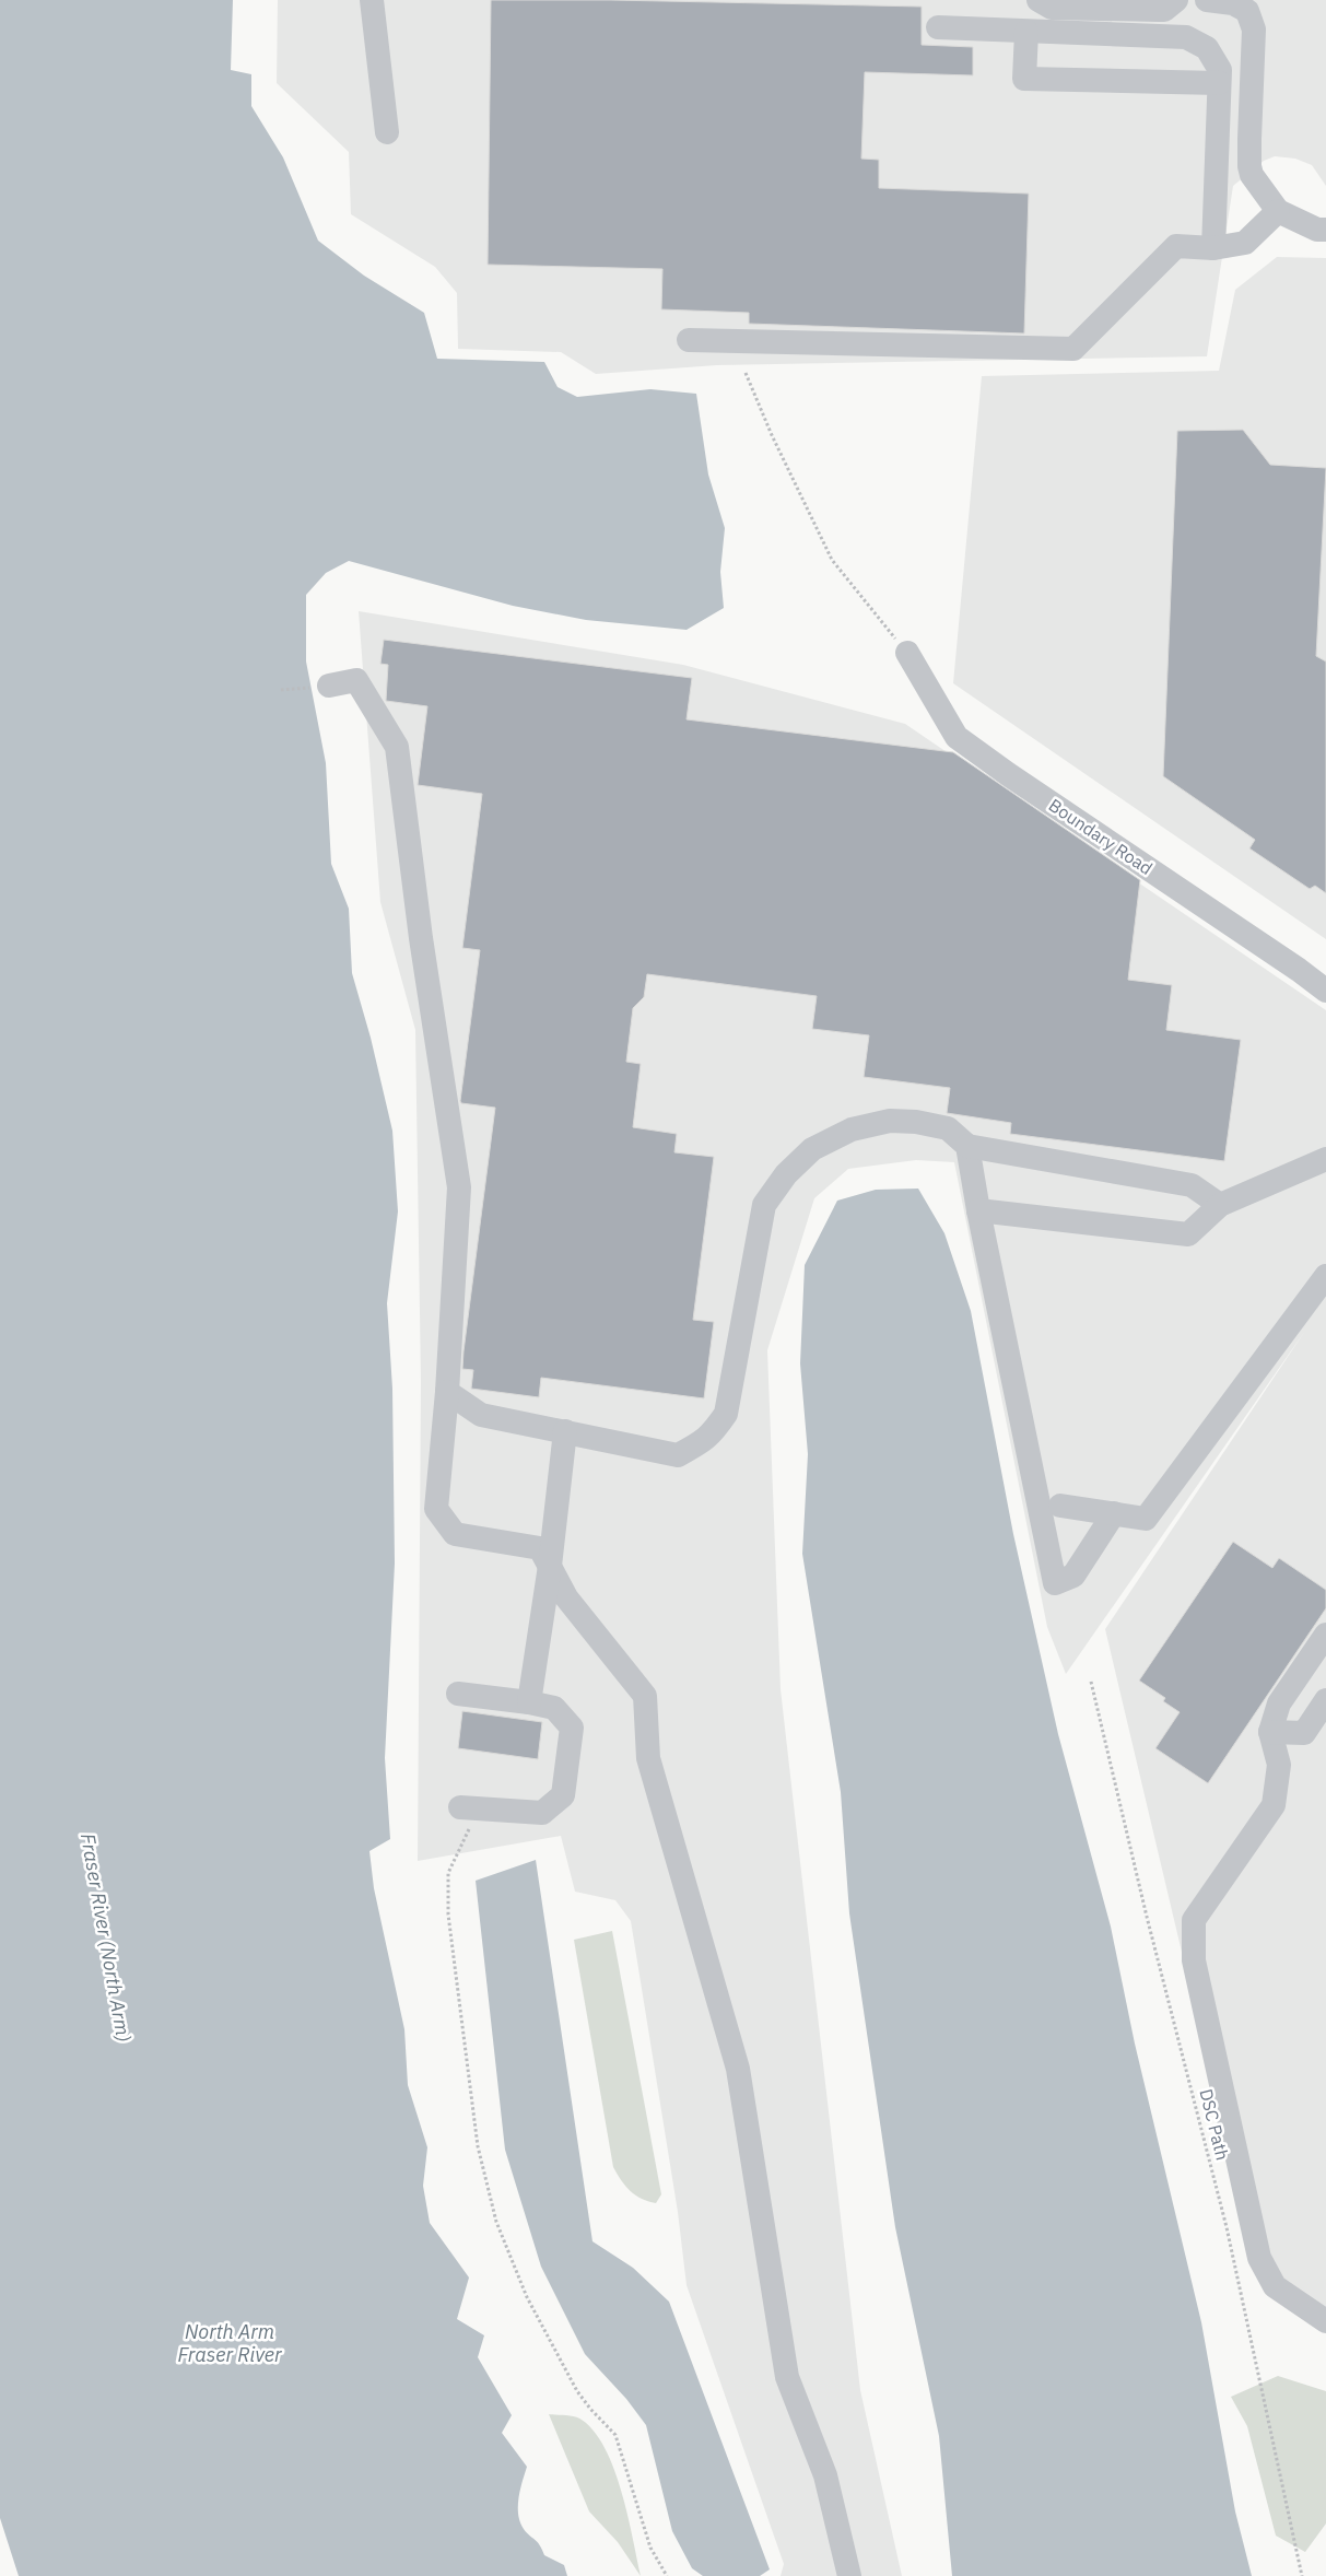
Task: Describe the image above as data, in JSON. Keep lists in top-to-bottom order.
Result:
{
  "streets": {
    "street": ["Boundary Road"],
    "path": ["DSC Path"]
  },
  "water": ["Fraser River (North Arm)", "North Arm Fraser River"]
}
